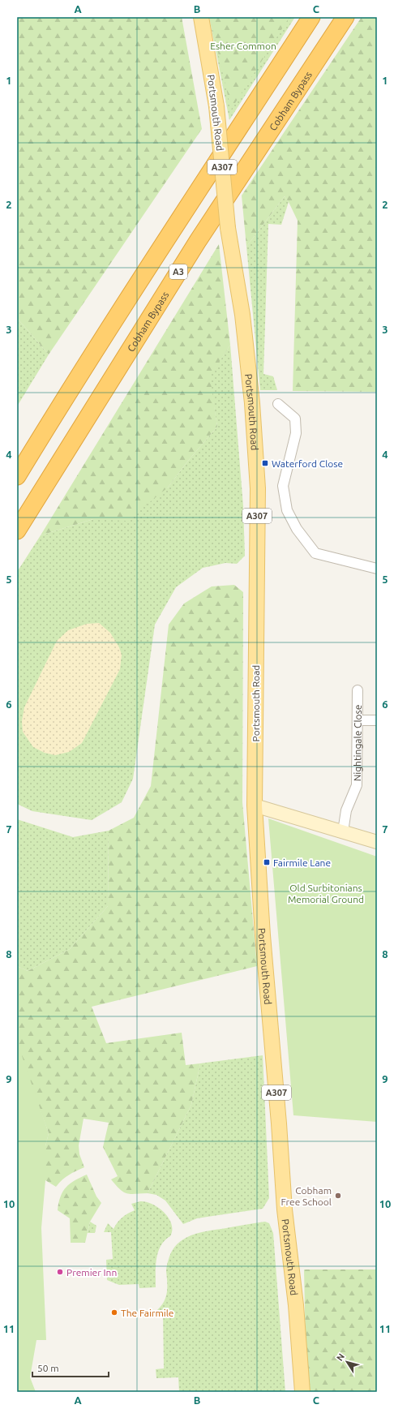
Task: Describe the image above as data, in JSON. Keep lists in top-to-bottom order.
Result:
{
  "streets": {
    "highway": ["Cobham Bypass", "A3"],
    "main road": ["Portsmouth Road", "A307"],
    "street": ["Nightingale Close"]
  },
  "parks": ["Esher Common", "Old Surbitonians Memorial Ground"],
  "places": {
    "transit": ["Waterford Close", "Fairmile Lane"],
    "other": ["Cobham Free School", "Premier Inn", "The Fairmile"]
  },
  "scale_bar": "50 m",
  "north": "top left",
  "grid": {
    "columns": ["A", "B", "C"],
    "rows": [
      "1",
      "2",
      "3",
      "4",
      "5",
      "6",
      "7",
      "8",
      "9",
      "10",
      "11"
    ]
  }
}
